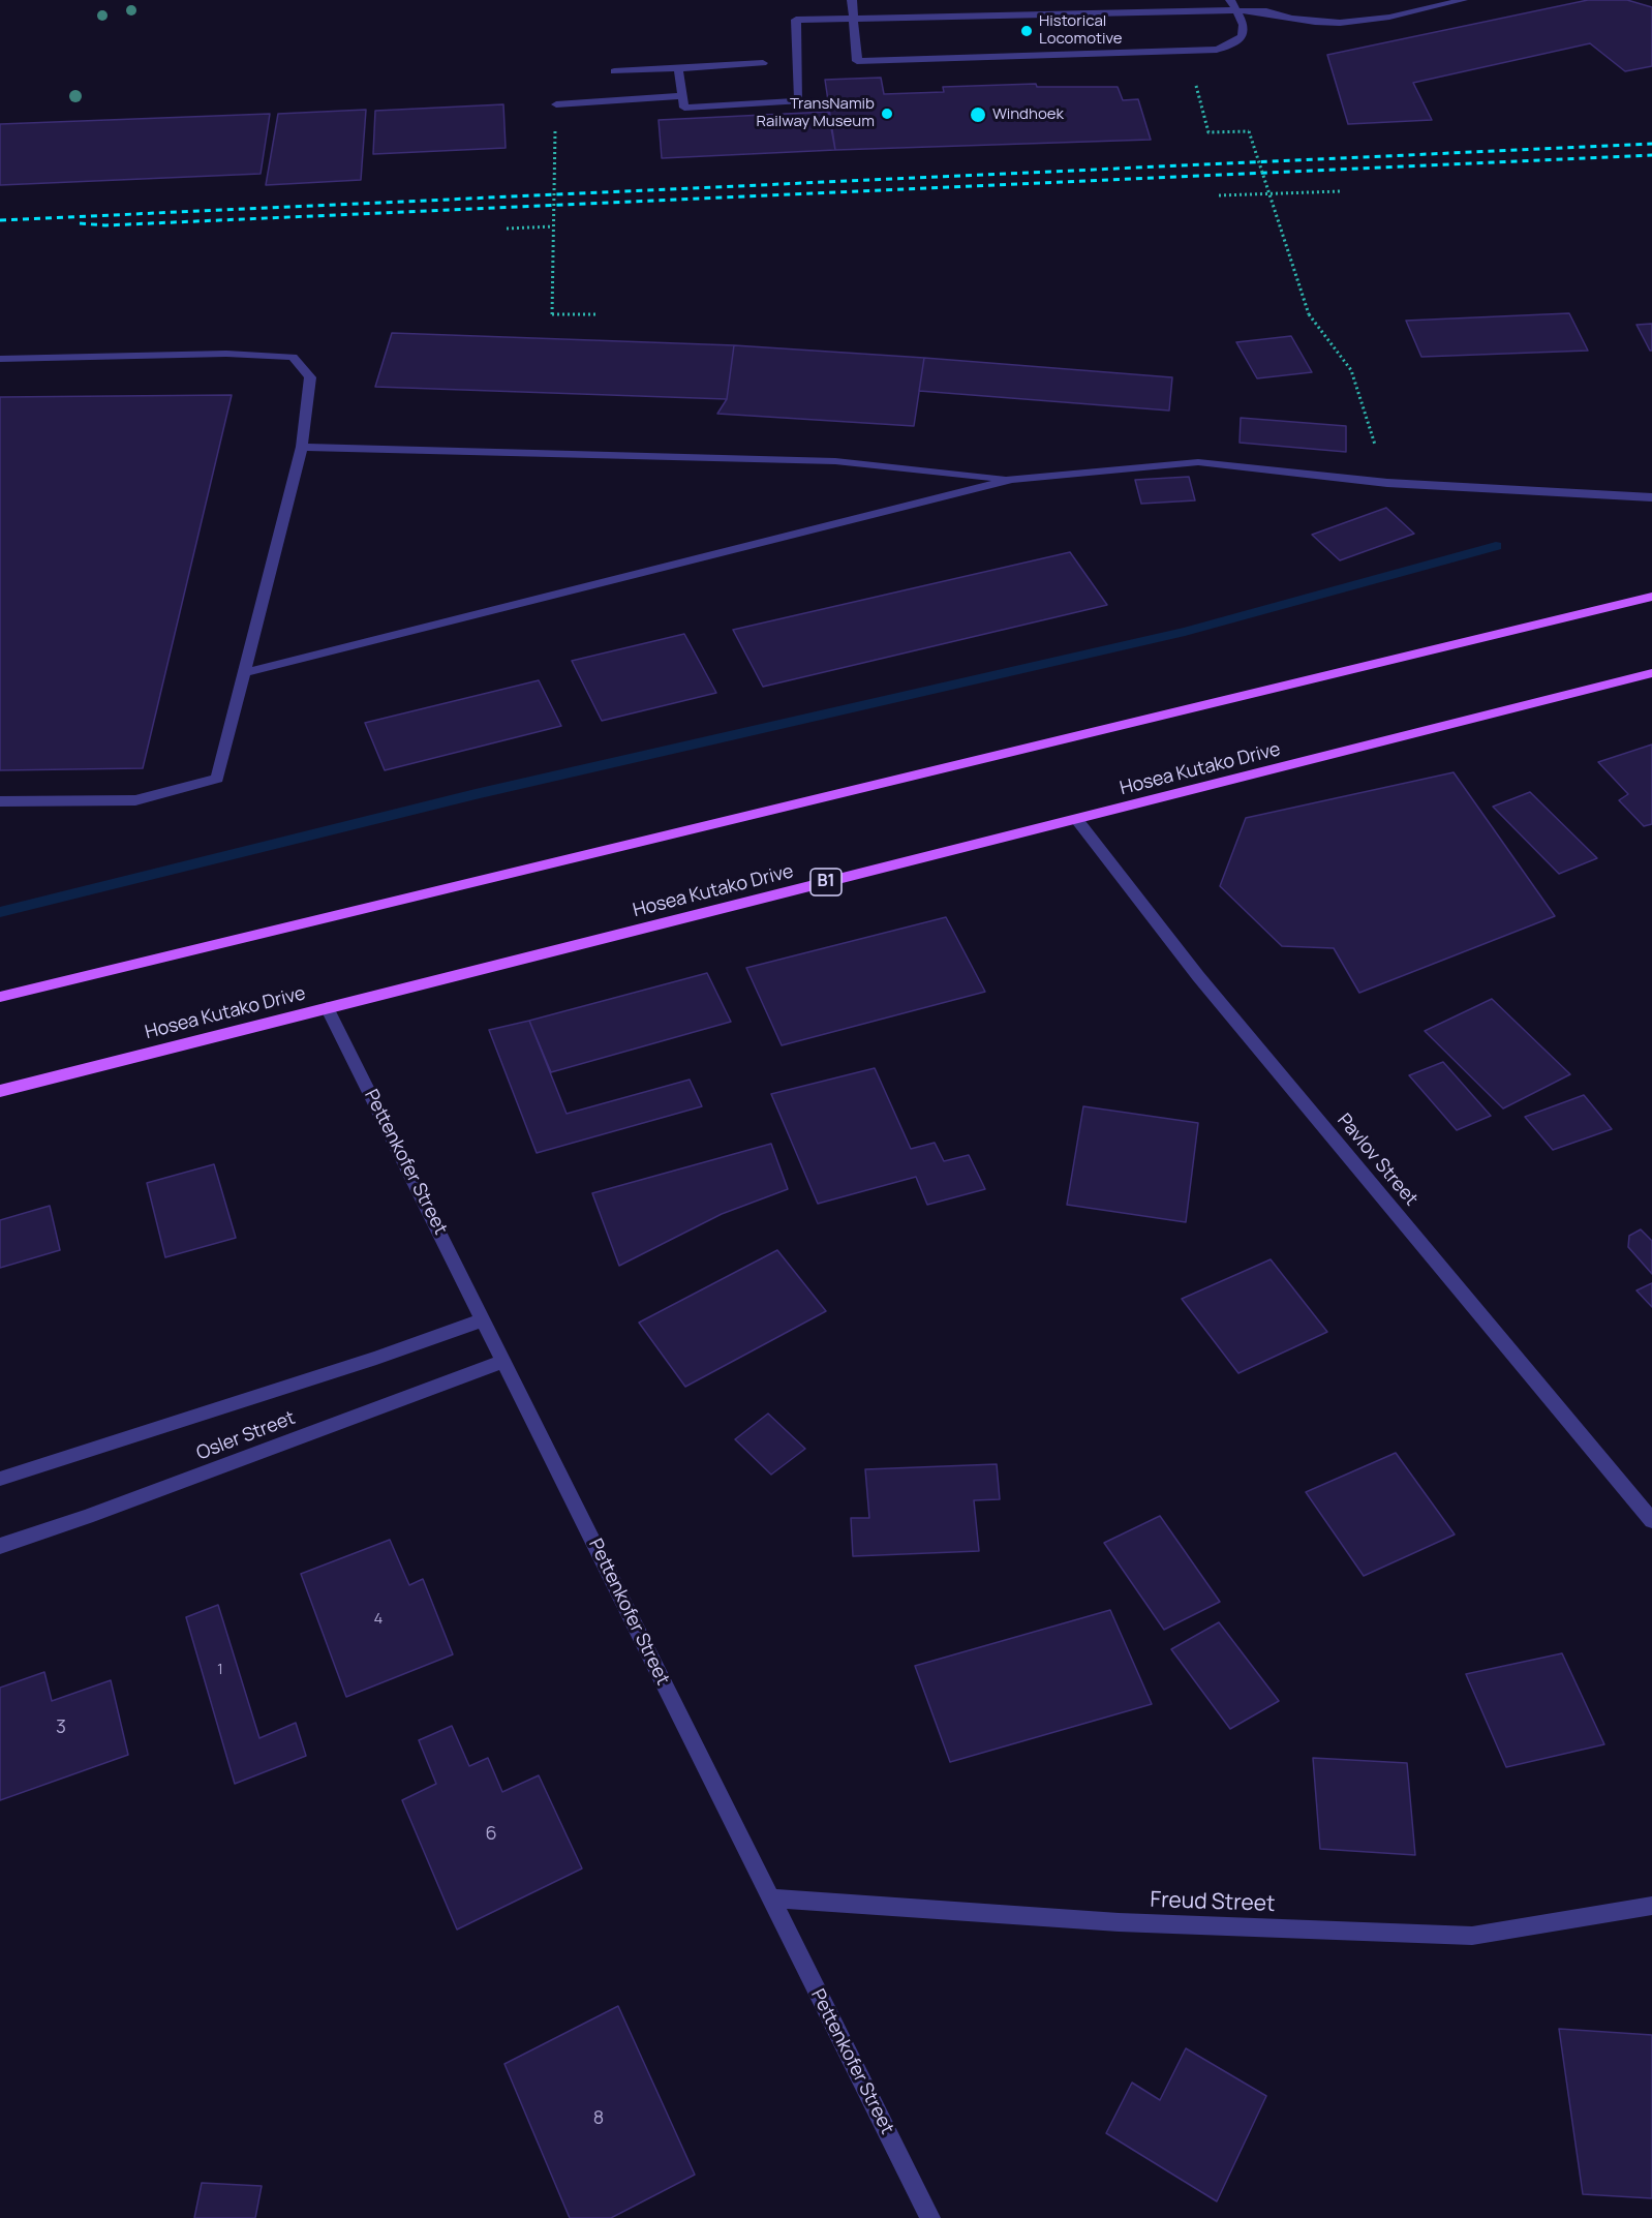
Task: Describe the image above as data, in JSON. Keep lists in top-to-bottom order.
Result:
{
  "streets": {
    "main road": ["Hosea Kutako Drive", "B1"],
    "street": [
      "Pavlov Street",
      "Pettenkofer Street",
      "Osler Street",
      "Freud Street"
    ]
  },
  "crossings": [
    ["Hosea Kutako Drive", "Pavlov Street"],
    ["Hosea Kutako Drive", "Pettenkofer Street"],
    ["Pettenkofer Street", "Osler Street"],
    ["Pettenkofer Street", "Freud Street"]
  ],
  "places": ["Historical Locomotive", "TransNamib Railway Museum", "Windhoek"],
  "house_numbers": [
    "4",
    "1",
    "3",
    "6",
    "8"
  ]
}
